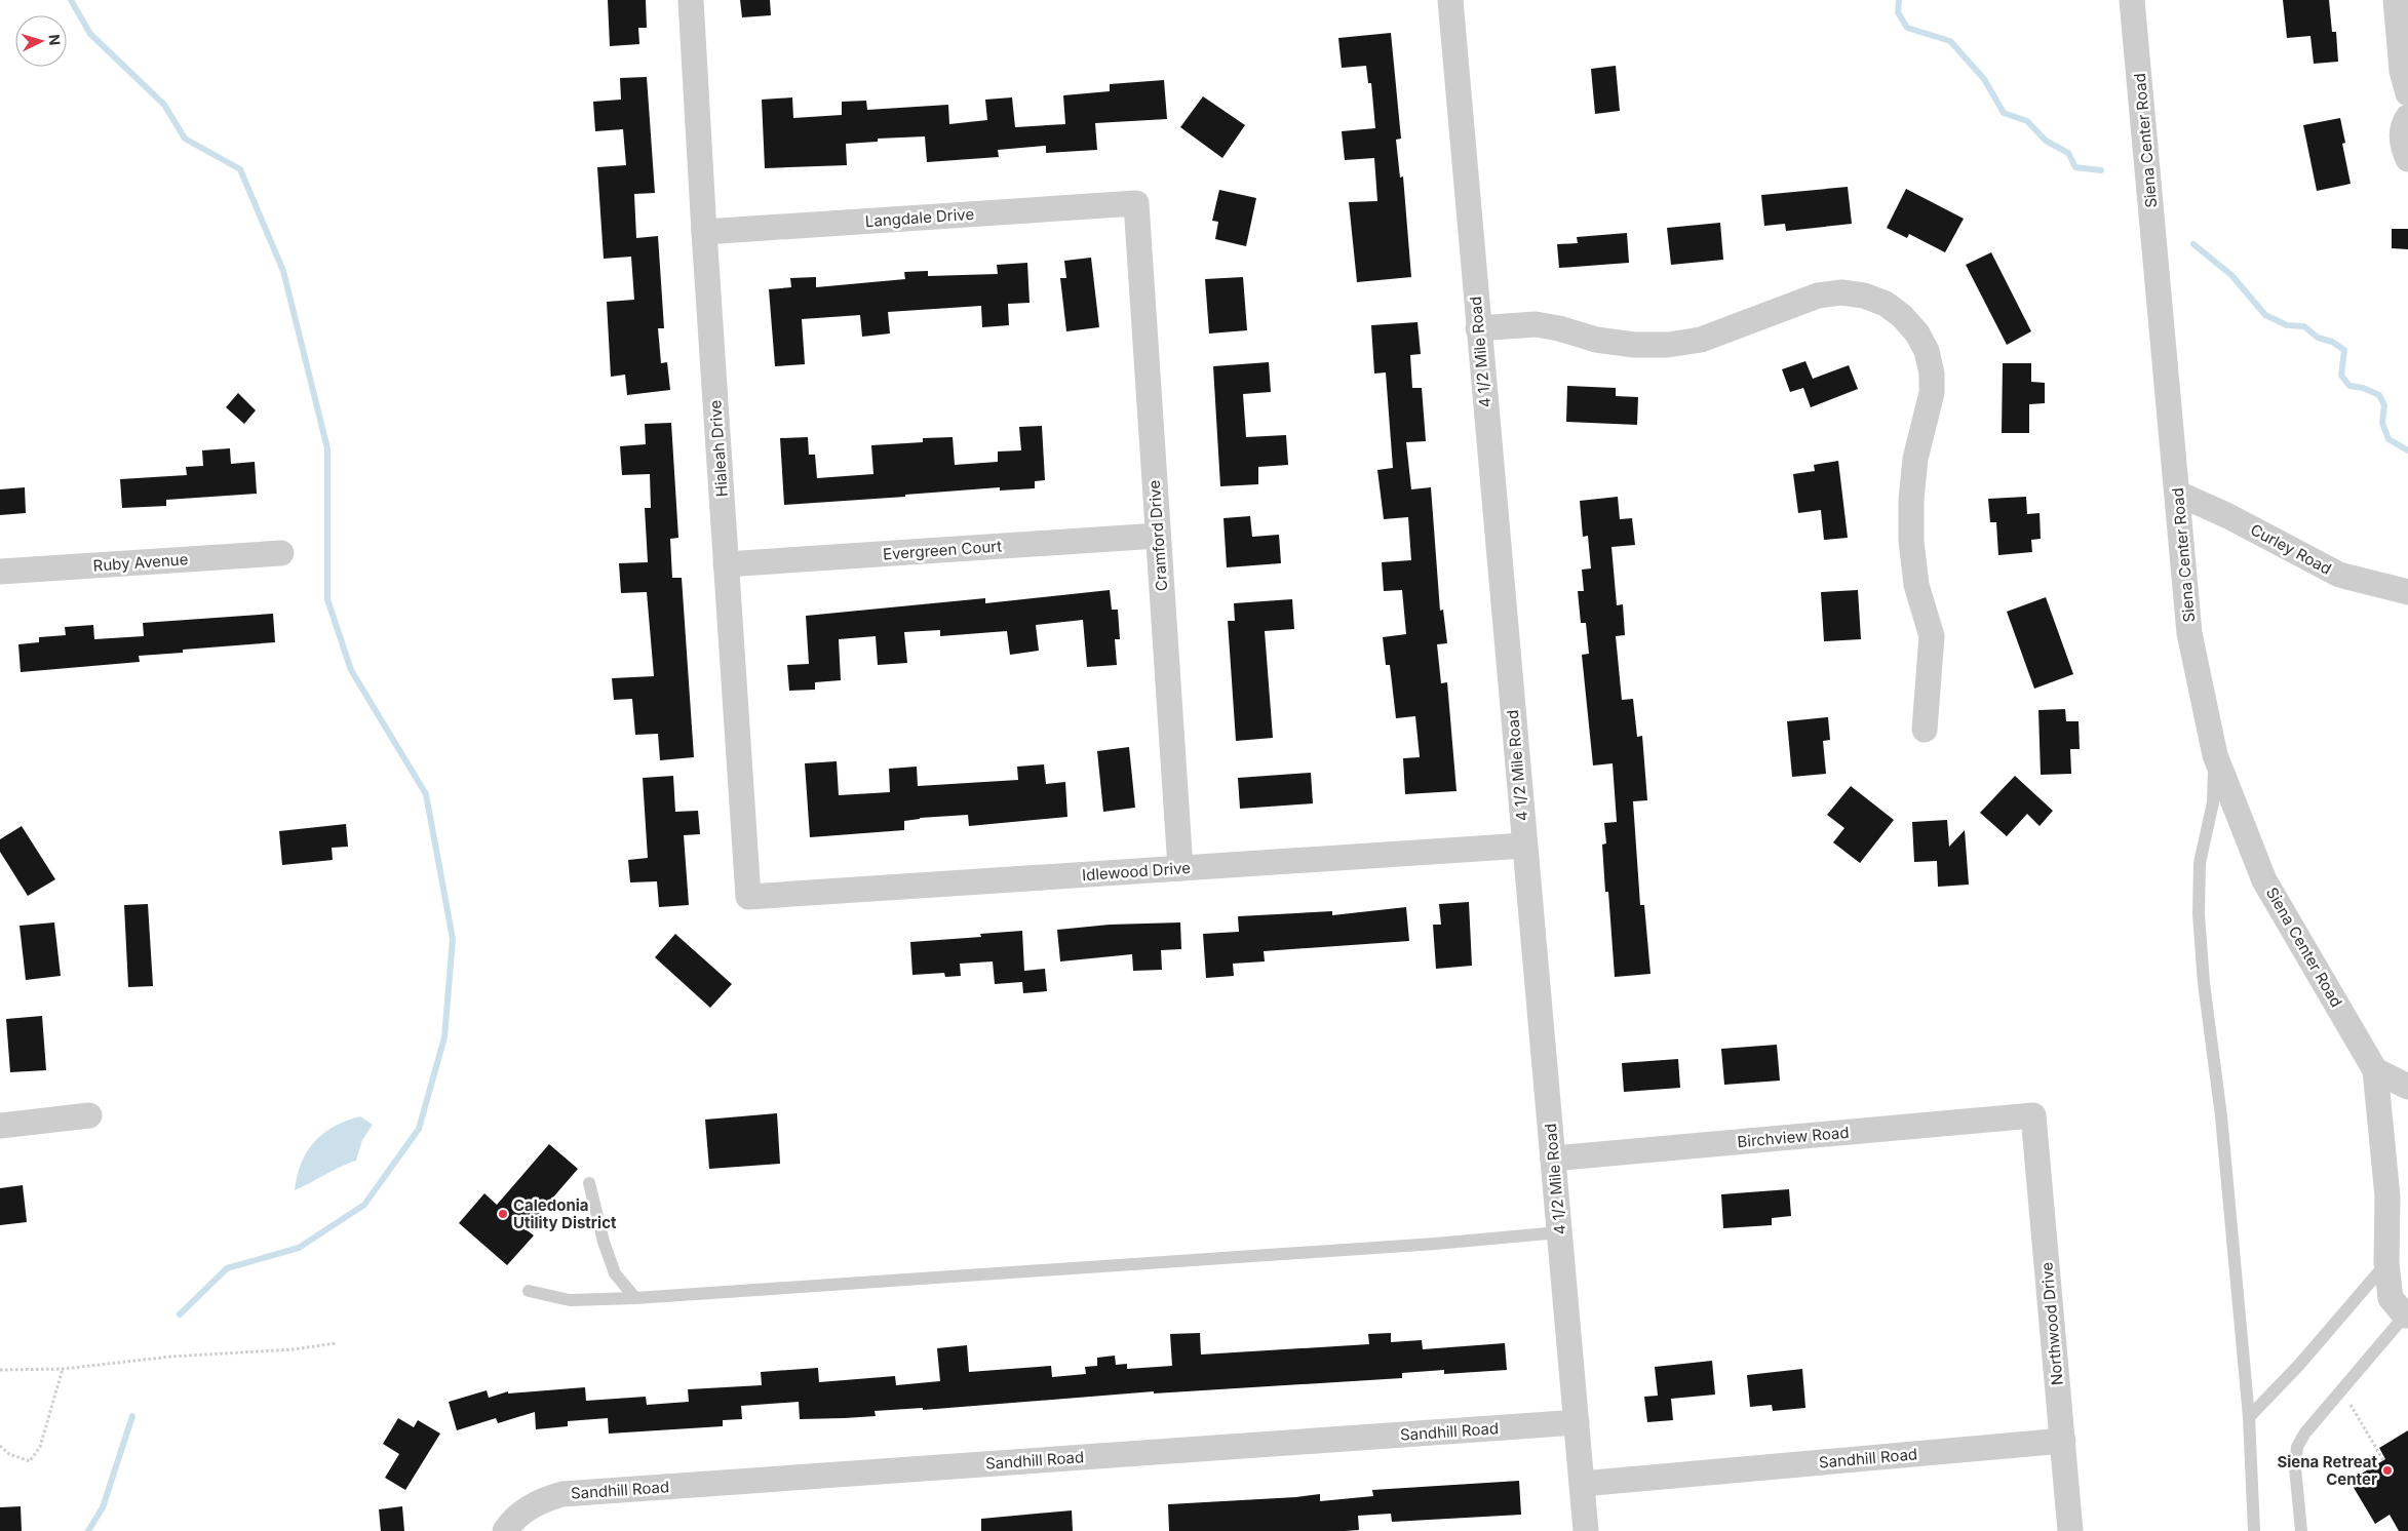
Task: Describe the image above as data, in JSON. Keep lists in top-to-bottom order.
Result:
{
  "streets": {
    "street": [
      "Siena Center Road",
      "Langdale Drive",
      "4 1/2 Mile Road",
      "Hialeah Drive",
      "Cramford Drive",
      "Curley Road",
      "Evergreen Court",
      "Ruby Avenue",
      "Idlewood Drive",
      "Birchview Road",
      "Northwood Drive",
      "Sandhill Road"
    ]
  },
  "crossings": [
    ["Siena Center Road", "Curley Road"],
    ["Langdale Drive", "Hialeah Drive"],
    ["Langdale Drive", "Cramford Drive"],
    ["4 1/2 Mile Road", "Idlewood Drive"],
    ["4 1/2 Mile Road", "Birchview Road"],
    ["4 1/2 Mile Road", "Sandhill Road"],
    ["Hialeah Drive", "Evergreen Court"],
    ["Hialeah Drive", "Idlewood Drive"],
    ["Cramford Drive", "Evergreen Court"],
    ["Cramford Drive", "Idlewood Drive"],
    ["Birchview Road", "Northwood Drive"],
    ["Northwood Drive", "Sandhill Road"]
  ],
  "places": ["Caledonia Utility District", "Siena Retreat Center"],
  "north": "right"
}
